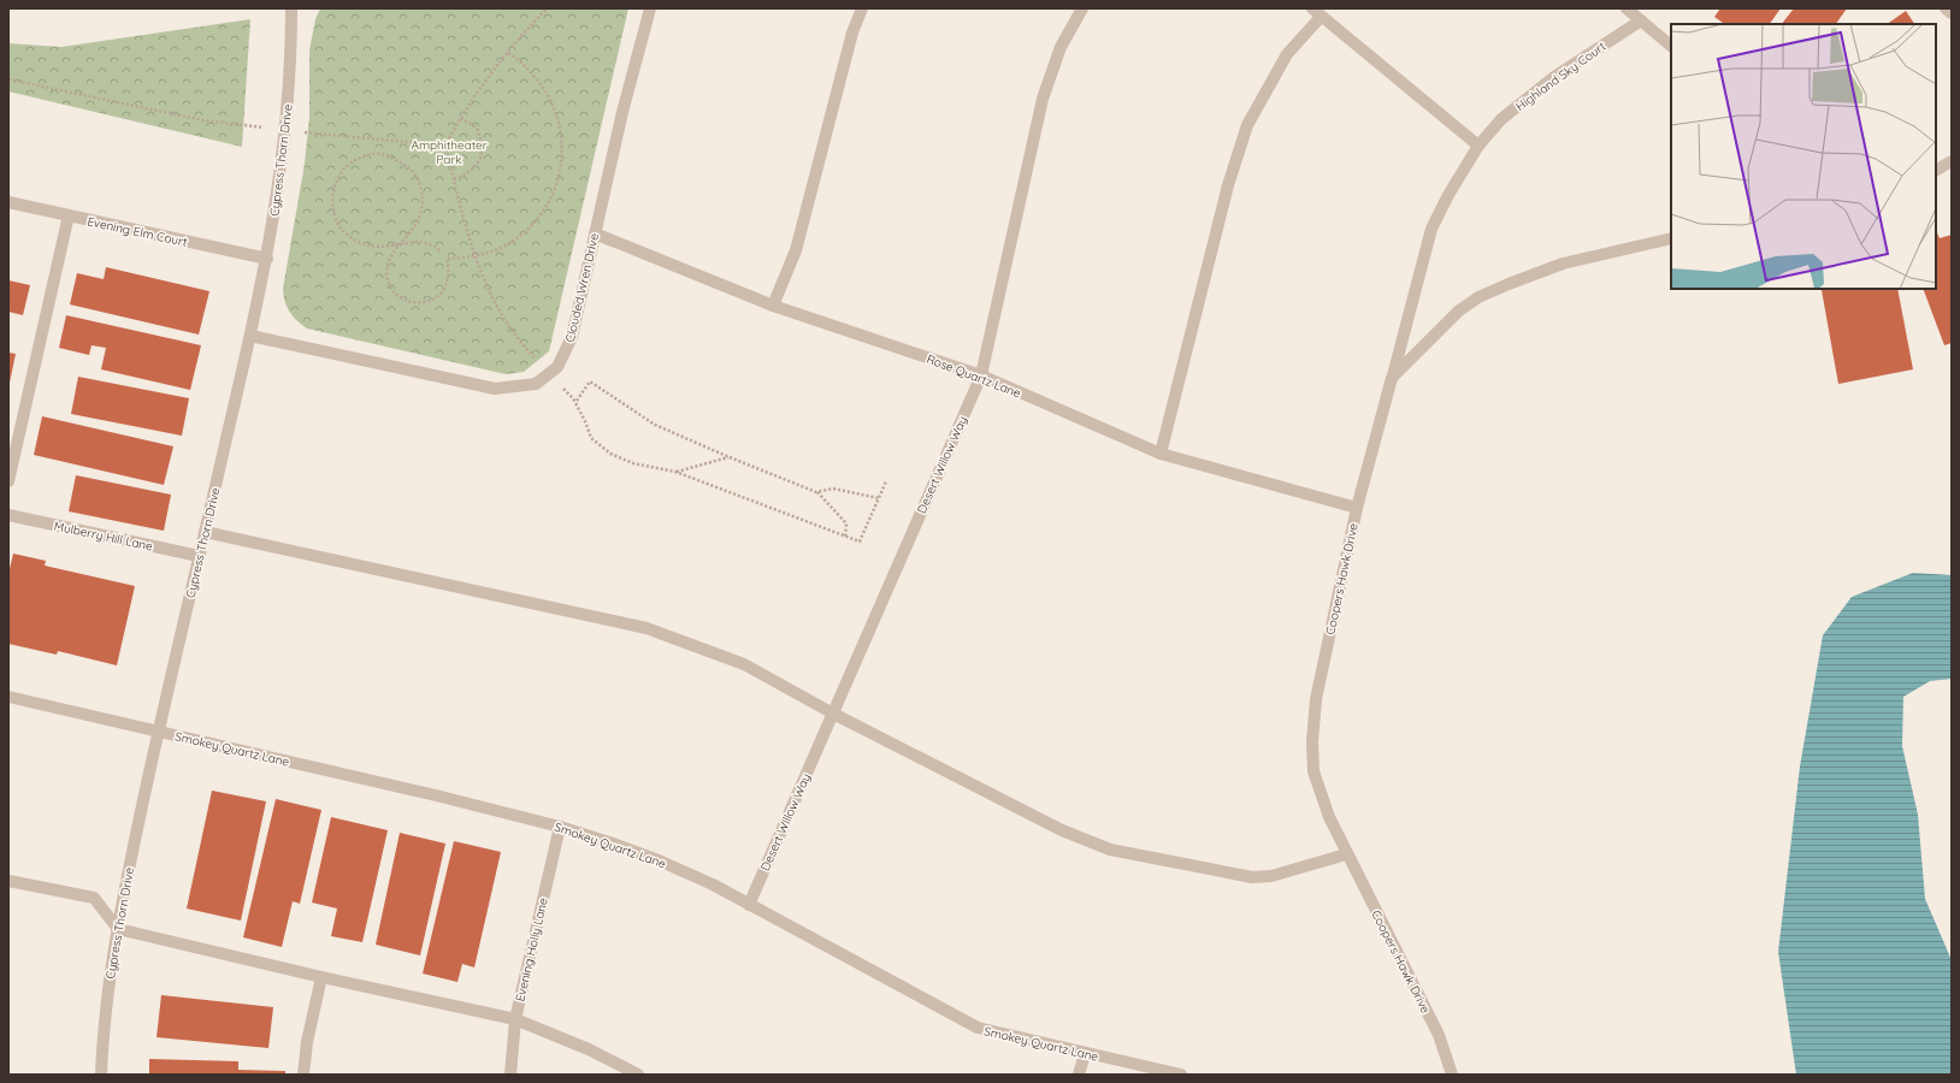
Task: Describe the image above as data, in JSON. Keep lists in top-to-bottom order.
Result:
{
  "streets": {
    "street": [
      "Highland Sky Court",
      "Cypress Thorn Drive",
      "Evening Elm Court",
      "Clouded Wren Drive",
      "Rose Quartz Lane",
      "Desert Willow Way",
      "Mulberry Hill Lane",
      "Coopers Hawk Drive",
      "Smokey Quartz Lane",
      "Evening Holly Lane"
    ]
  },
  "crossings": [
    ["Highland Sky Court", "Coopers Hawk Drive"],
    ["Cypress Thorn Drive", "Evening Elm Court"],
    ["Cypress Thorn Drive", "Clouded Wren Drive"],
    ["Cypress Thorn Drive", "Mulberry Hill Lane"],
    ["Cypress Thorn Drive", "Smokey Quartz Lane"],
    ["Clouded Wren Drive", "Rose Quartz Lane"],
    ["Rose Quartz Lane", "Desert Willow Way"],
    ["Rose Quartz Lane", "Coopers Hawk Drive"],
    ["Desert Willow Way", "Smokey Quartz Lane"],
    ["Smokey Quartz Lane", "Evening Holly Lane"]
  ],
  "parks": ["Amphitheater Park"]
}
